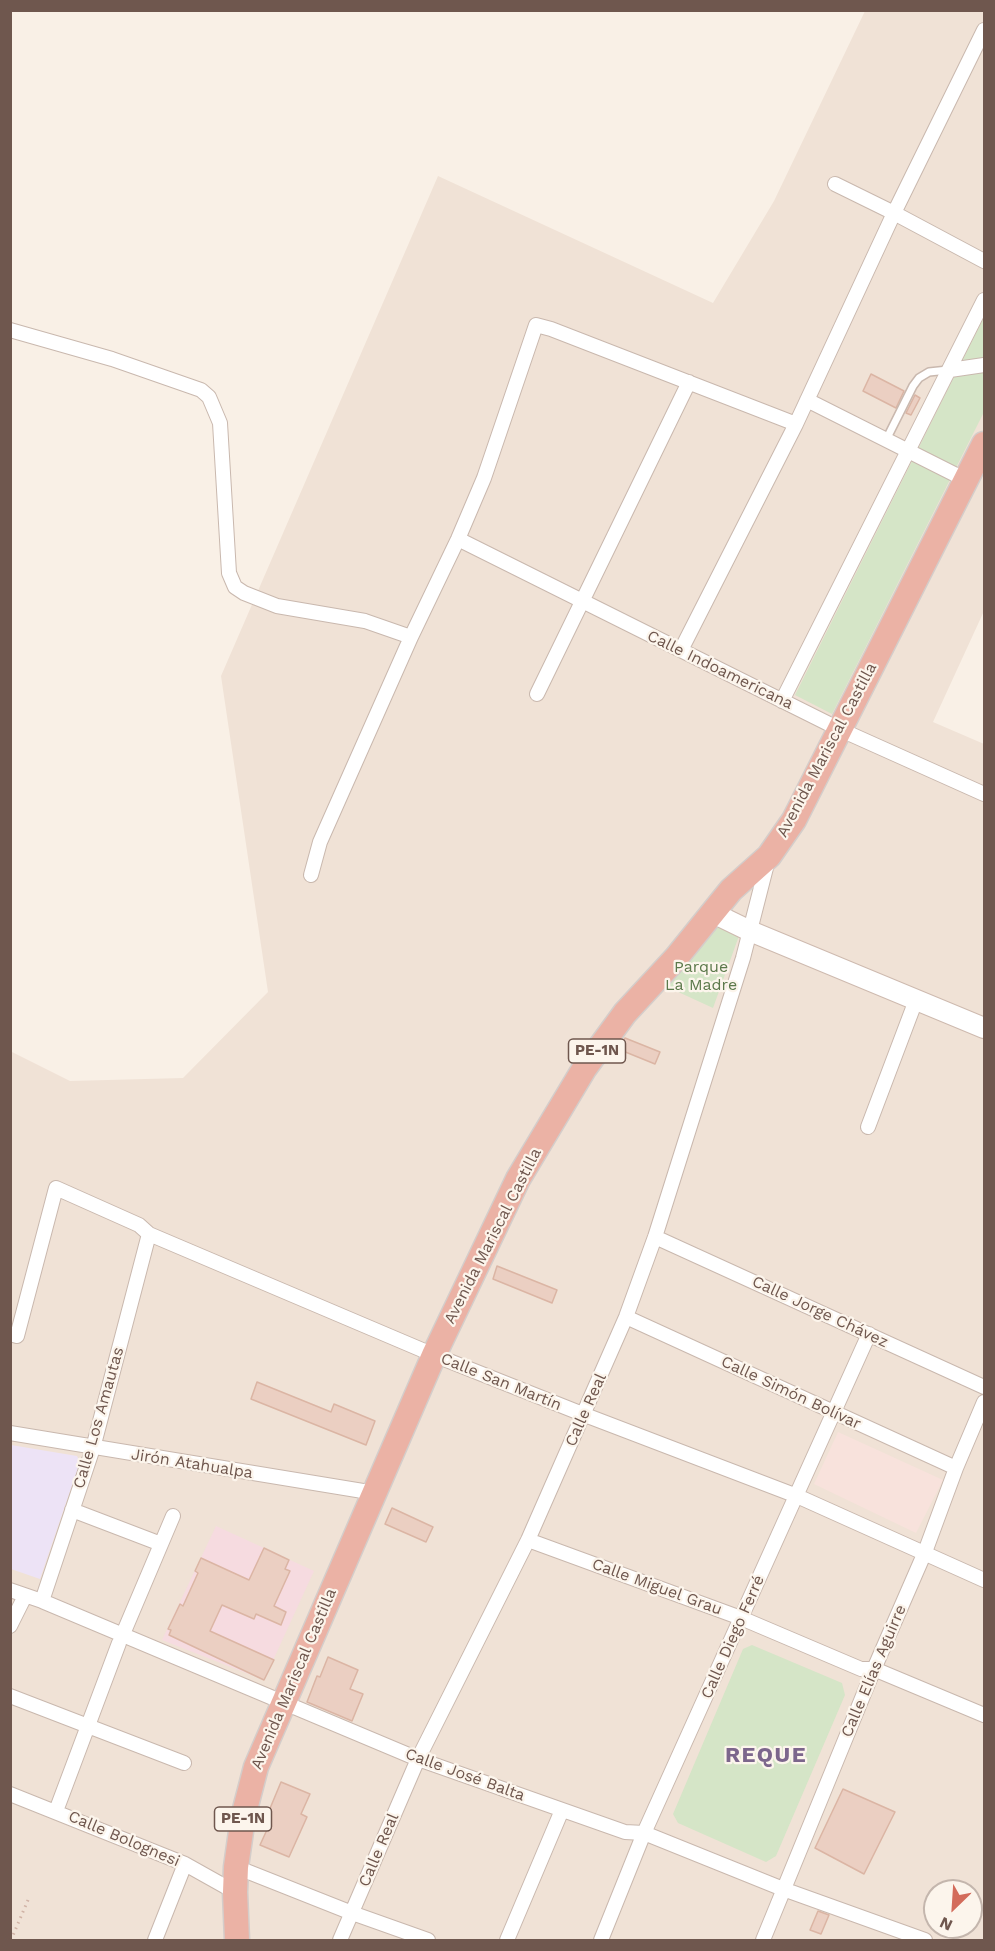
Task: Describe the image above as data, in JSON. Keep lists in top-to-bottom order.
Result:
{
  "streets": {
    "highway": ["Avenida Mariscal Castilla", "PE-1N"],
    "street": [
      "Calle Indoamericana",
      "Calle Jorge Chávez",
      "Calle San Martín",
      "Calle Simón Bolívar",
      "Calle Real",
      "Calle Los Amautas",
      "Jirón Atahualpa",
      "Calle Miguel Grau",
      "Calle Diego Ferré",
      "Calle Elías Aguirre",
      "Calle José Balta",
      "Calle Bolognesi"
    ]
  },
  "crossings": [
    ["Calle Indoamericana", "Avenida Mariscal Castilla"],
    ["Avenida Mariscal Castilla", "Calle San Martín"],
    ["Avenida Mariscal Castilla", "Calle Real"],
    ["Avenida Mariscal Castilla", "Jirón Atahualpa"],
    ["Avenida Mariscal Castilla", "Calle José Balta"],
    ["Avenida Mariscal Castilla", "Calle Bolognesi"],
    ["Calle Jorge Chávez", "Calle Real"],
    ["Calle Jorge Chávez", "Calle Diego Ferré"],
    ["Calle San Martín", "Calle Real"],
    ["Calle San Martín", "Calle Los Amautas"],
    ["Calle San Martín", "Calle Diego Ferré"],
    ["Calle San Martín", "Calle Elías Aguirre"],
    ["Calle Simón Bolívar", "Calle Real"],
    ["Calle Simón Bolívar", "Calle Diego Ferré"],
    ["Calle Simón Bolívar", "Calle Elías Aguirre"],
    ["Calle Real", "Calle Miguel Grau"],
    ["Calle Real", "Calle José Balta"],
    ["Calle Los Amautas", "Jirón Atahualpa"],
    ["Calle Los Amautas", "Calle José Balta"],
    ["Calle Miguel Grau", "Calle Diego Ferré"],
    ["Calle Miguel Grau", "Calle Elías Aguirre"],
    ["Calle Diego Ferré", "Calle José Balta"],
    ["Calle Elías Aguirre", "Calle José Balta"]
  ],
  "districts": ["REQUE"],
  "parks": ["Parque La Madre"],
  "north": "bottom left"
}
